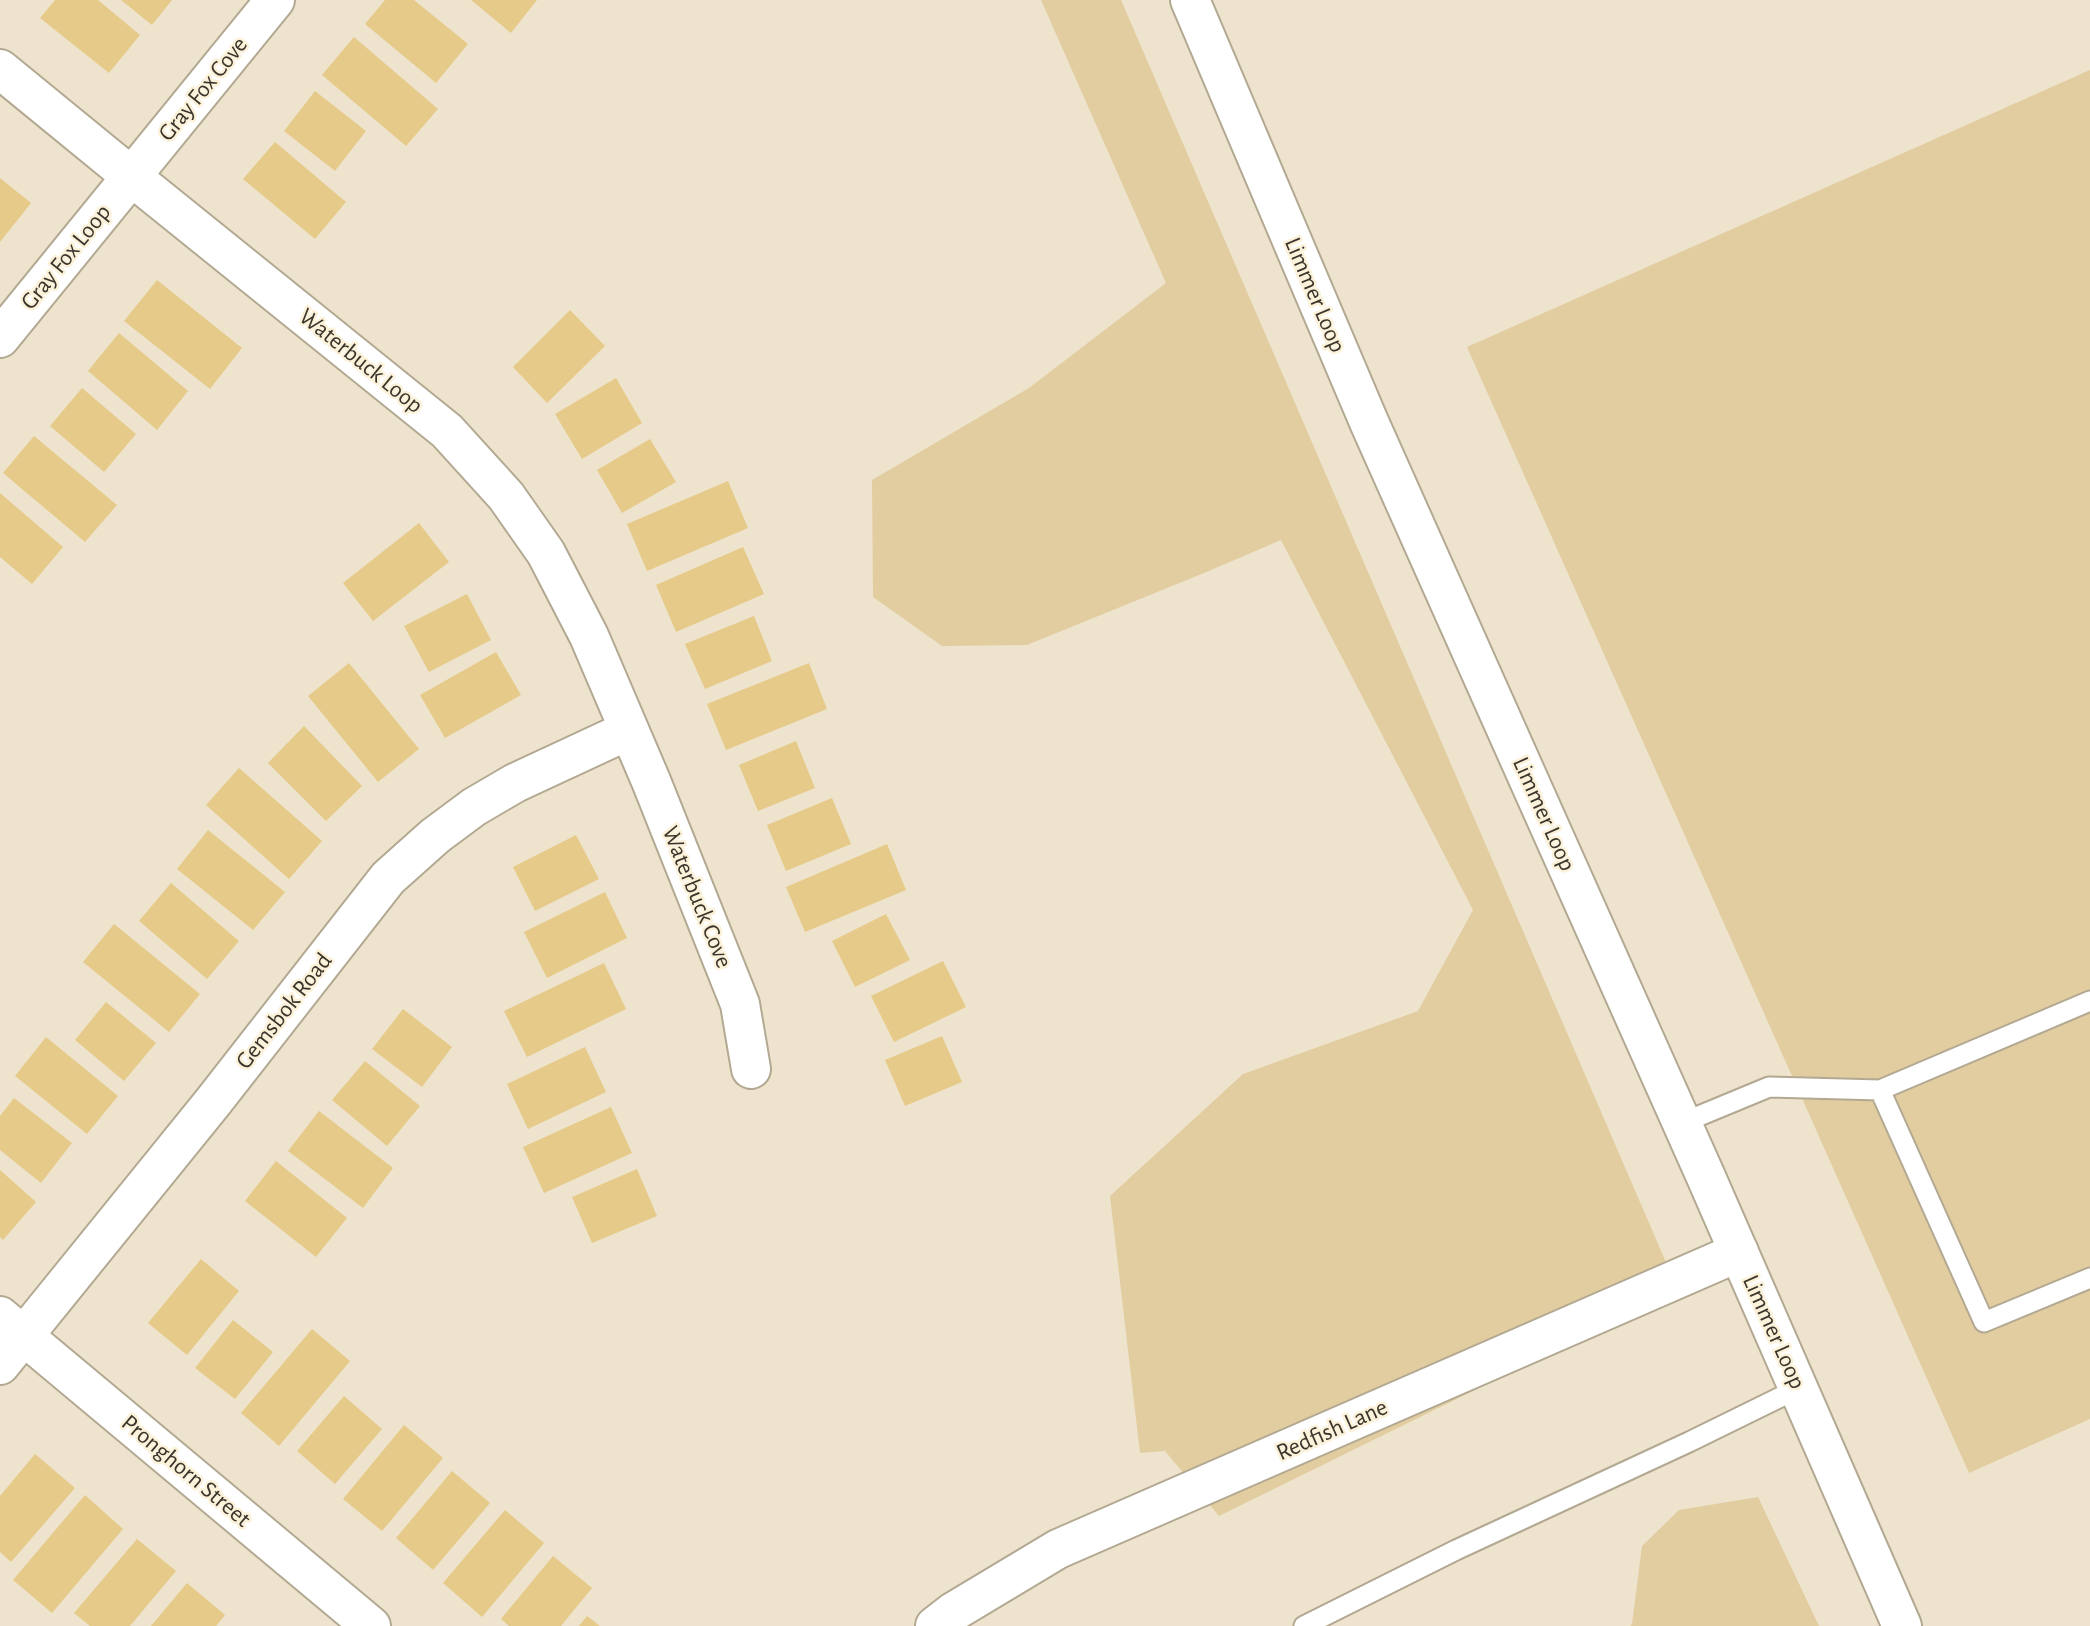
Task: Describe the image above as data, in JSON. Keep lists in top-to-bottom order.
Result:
{
  "streets": {
    "street": [
      "Gray Fox Cove",
      "Gray Fox Loop",
      "Limmer Loop",
      "Waterbuck Loop",
      "Waterbuck Cove",
      "Gemsbok Road",
      "Redfish Lane",
      "Pronghorn Street"
    ]
  },
  "crossings": [
    ["Gray Fox Cove", "Gray Fox Loop"],
    ["Gray Fox Cove", "Waterbuck Loop"],
    ["Gray Fox Loop", "Waterbuck Loop"],
    ["Limmer Loop", "Redfish Lane"],
    ["Waterbuck Loop", "Waterbuck Cove"],
    ["Waterbuck Loop", "Gemsbok Road"],
    ["Waterbuck Cove", "Gemsbok Road"],
    ["Gemsbok Road", "Pronghorn Street"]
  ]
}
